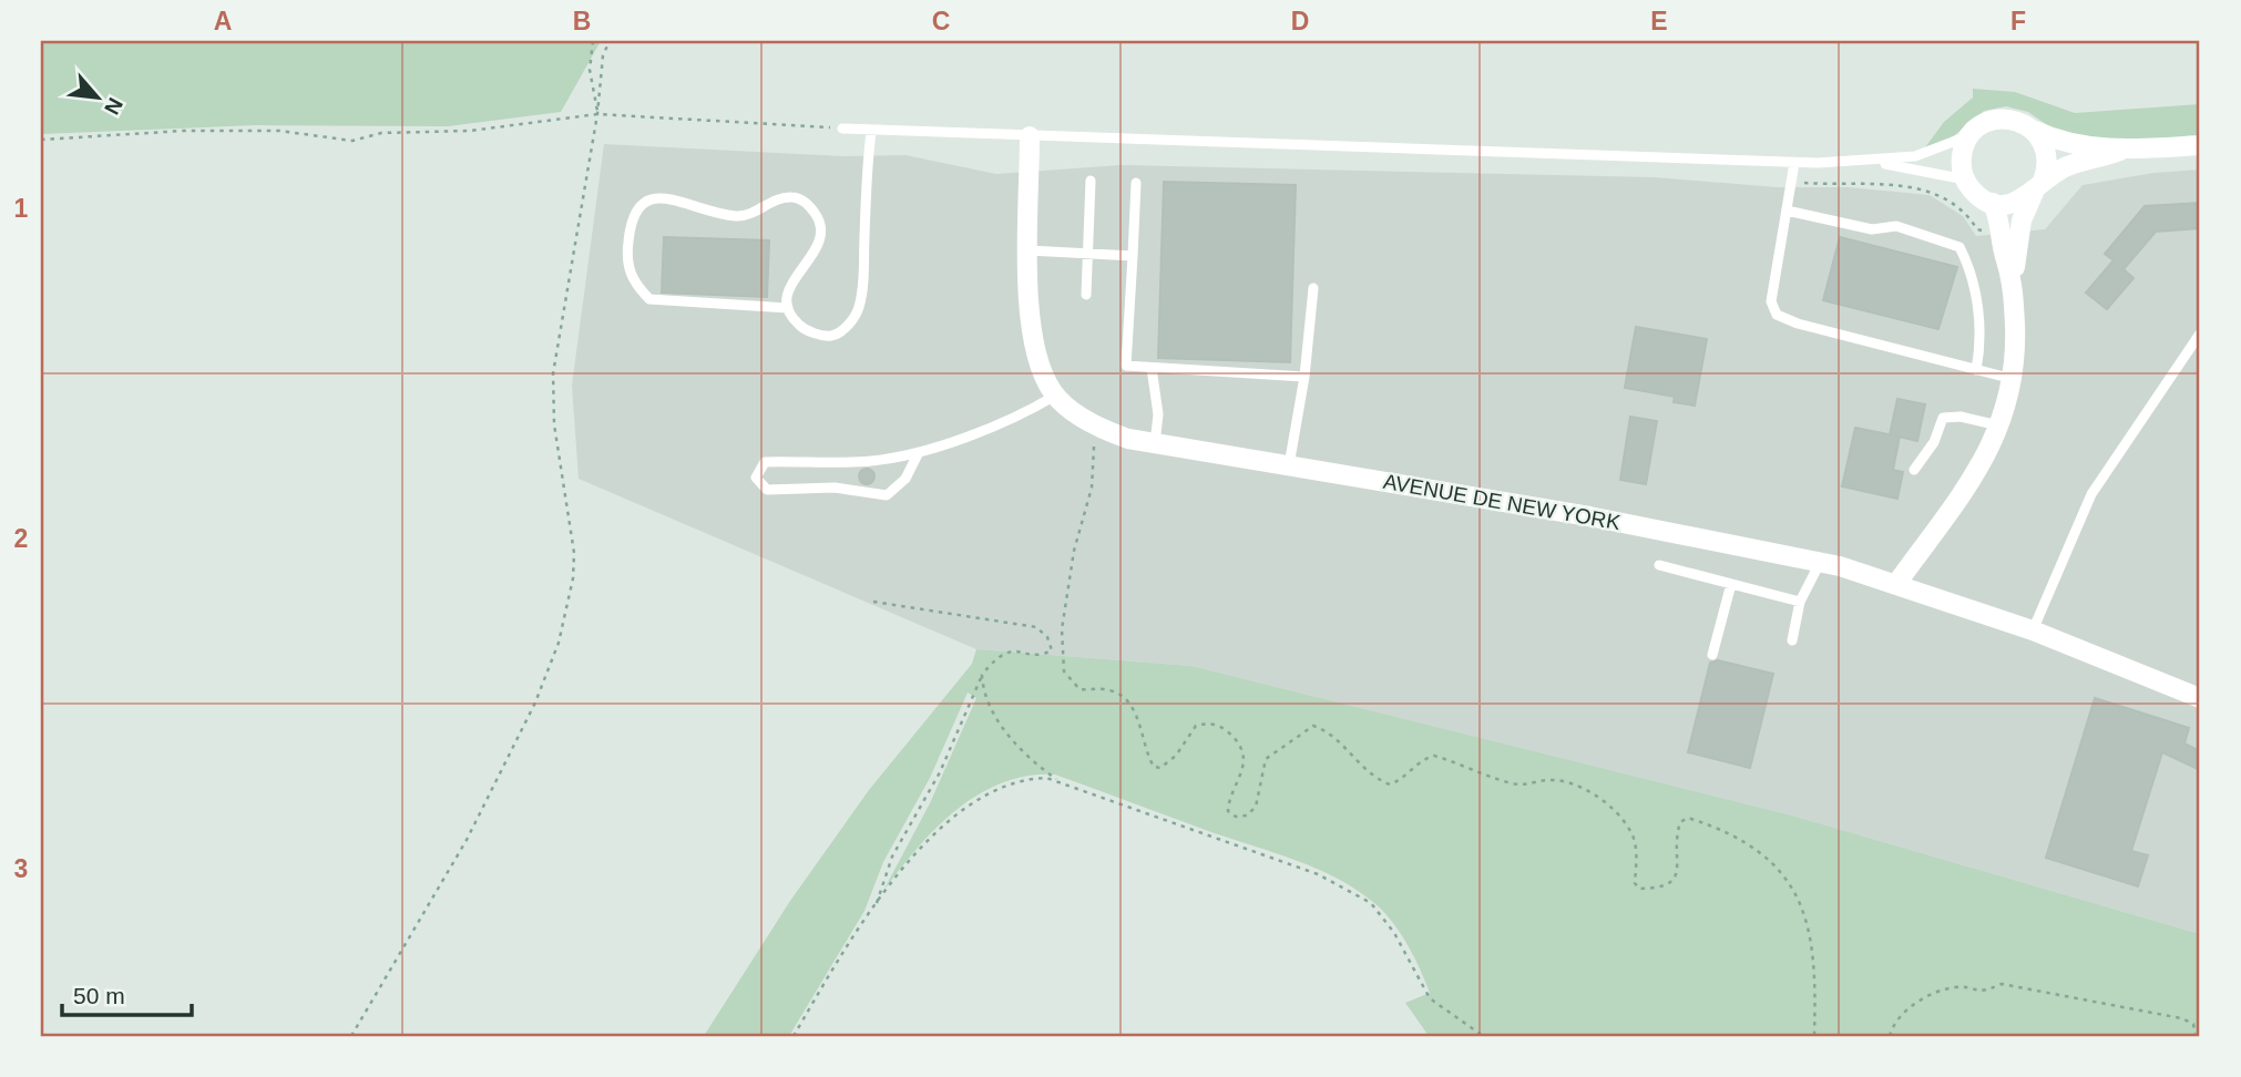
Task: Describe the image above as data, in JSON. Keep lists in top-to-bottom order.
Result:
{
  "streets": {
    "street": ["AVENUE DE NEW YORK"]
  },
  "scale_bar": "50 m",
  "north": "bottom right",
  "grid": {
    "columns": [
      "A",
      "B",
      "C",
      "D",
      "E",
      "F"
    ],
    "rows": ["1", "2", "3"]
  }
}
